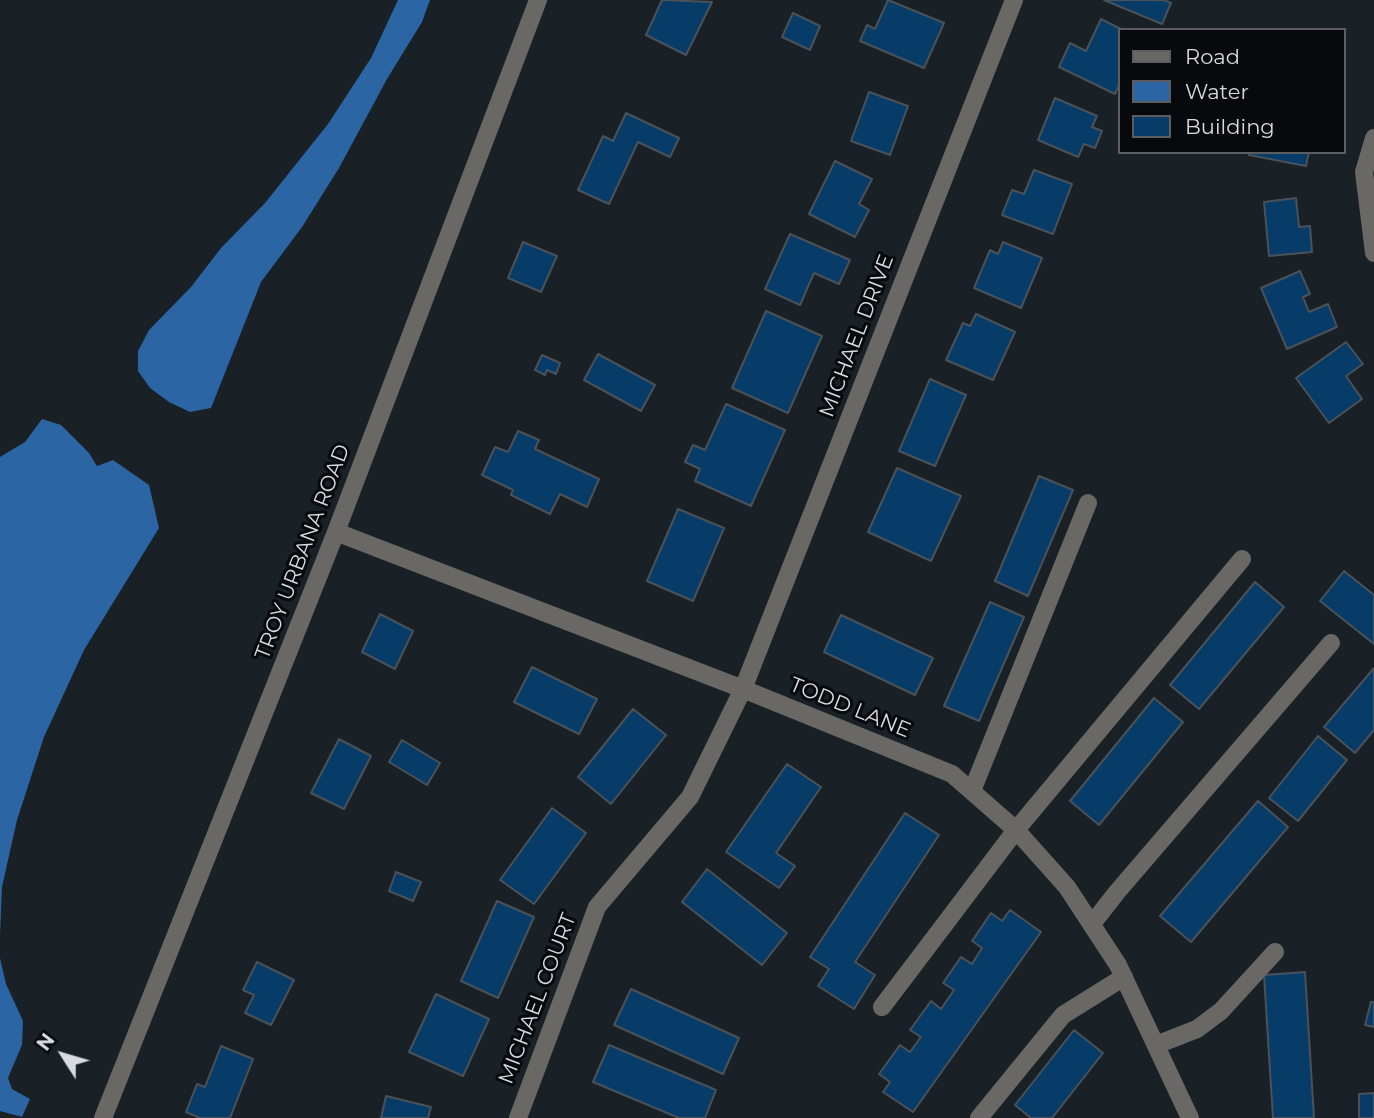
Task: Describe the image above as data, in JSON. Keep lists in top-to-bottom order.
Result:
{
  "streets": {
    "street": [
      "MICHAEL DRIVE",
      "TROY URBANA ROAD",
      "TODD LANE",
      "MICHAEL COURT"
    ]
  },
  "crossings": [
    ["MICHAEL DRIVE", "TODD LANE"],
    ["MICHAEL DRIVE", "MICHAEL COURT"],
    ["TROY URBANA ROAD", "TODD LANE"],
    ["TODD LANE", "MICHAEL COURT"]
  ],
  "legend": ["Road", "Water", "Building"],
  "north": "top left"
}
